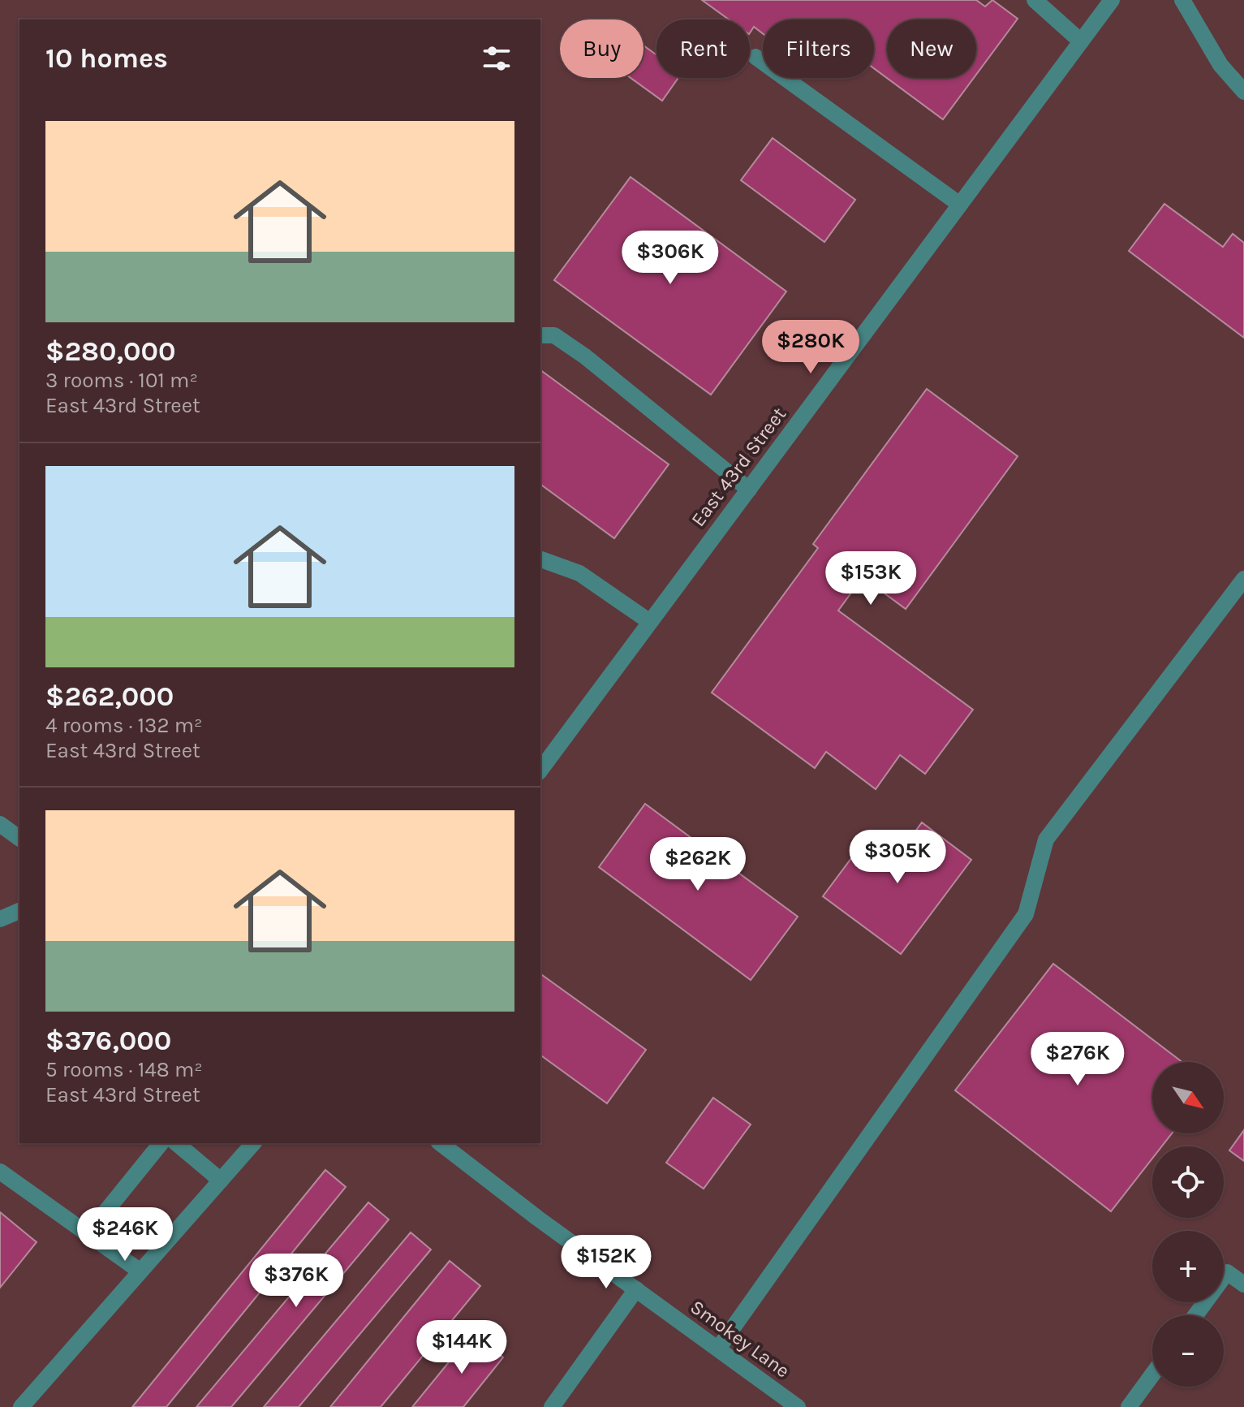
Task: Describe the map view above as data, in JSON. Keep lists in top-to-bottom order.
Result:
{
  "streets": {
    "street": ["East 43rd Street", "Smokey Lane"]
  },
  "north": "bottom right",
  "page": {
    "chip": [
      "Buy",
      "Rent",
      "Filters",
      "New"
    ],
    "heading": "10 homes",
    "list": [
      {
        "name": "$280,000",
        "note": "3 rooms · 101 m² · East 43rd Street"
      },
      {
        "name": "$262,000",
        "note": "4 rooms · 132 m² · East 43rd Street"
      },
      {
        "name": "$376,000",
        "note": "5 rooms · 148 m² · East 43rd Street"
      }
    ],
    "price": [
      "$306K",
      "$280K",
      "$153K",
      "$305K",
      "$262K",
      "$276K",
      "$246K",
      "$152K",
      "$376K",
      "$144K"
    ],
    "map_buttons": ["+", "−"]
  }
}
